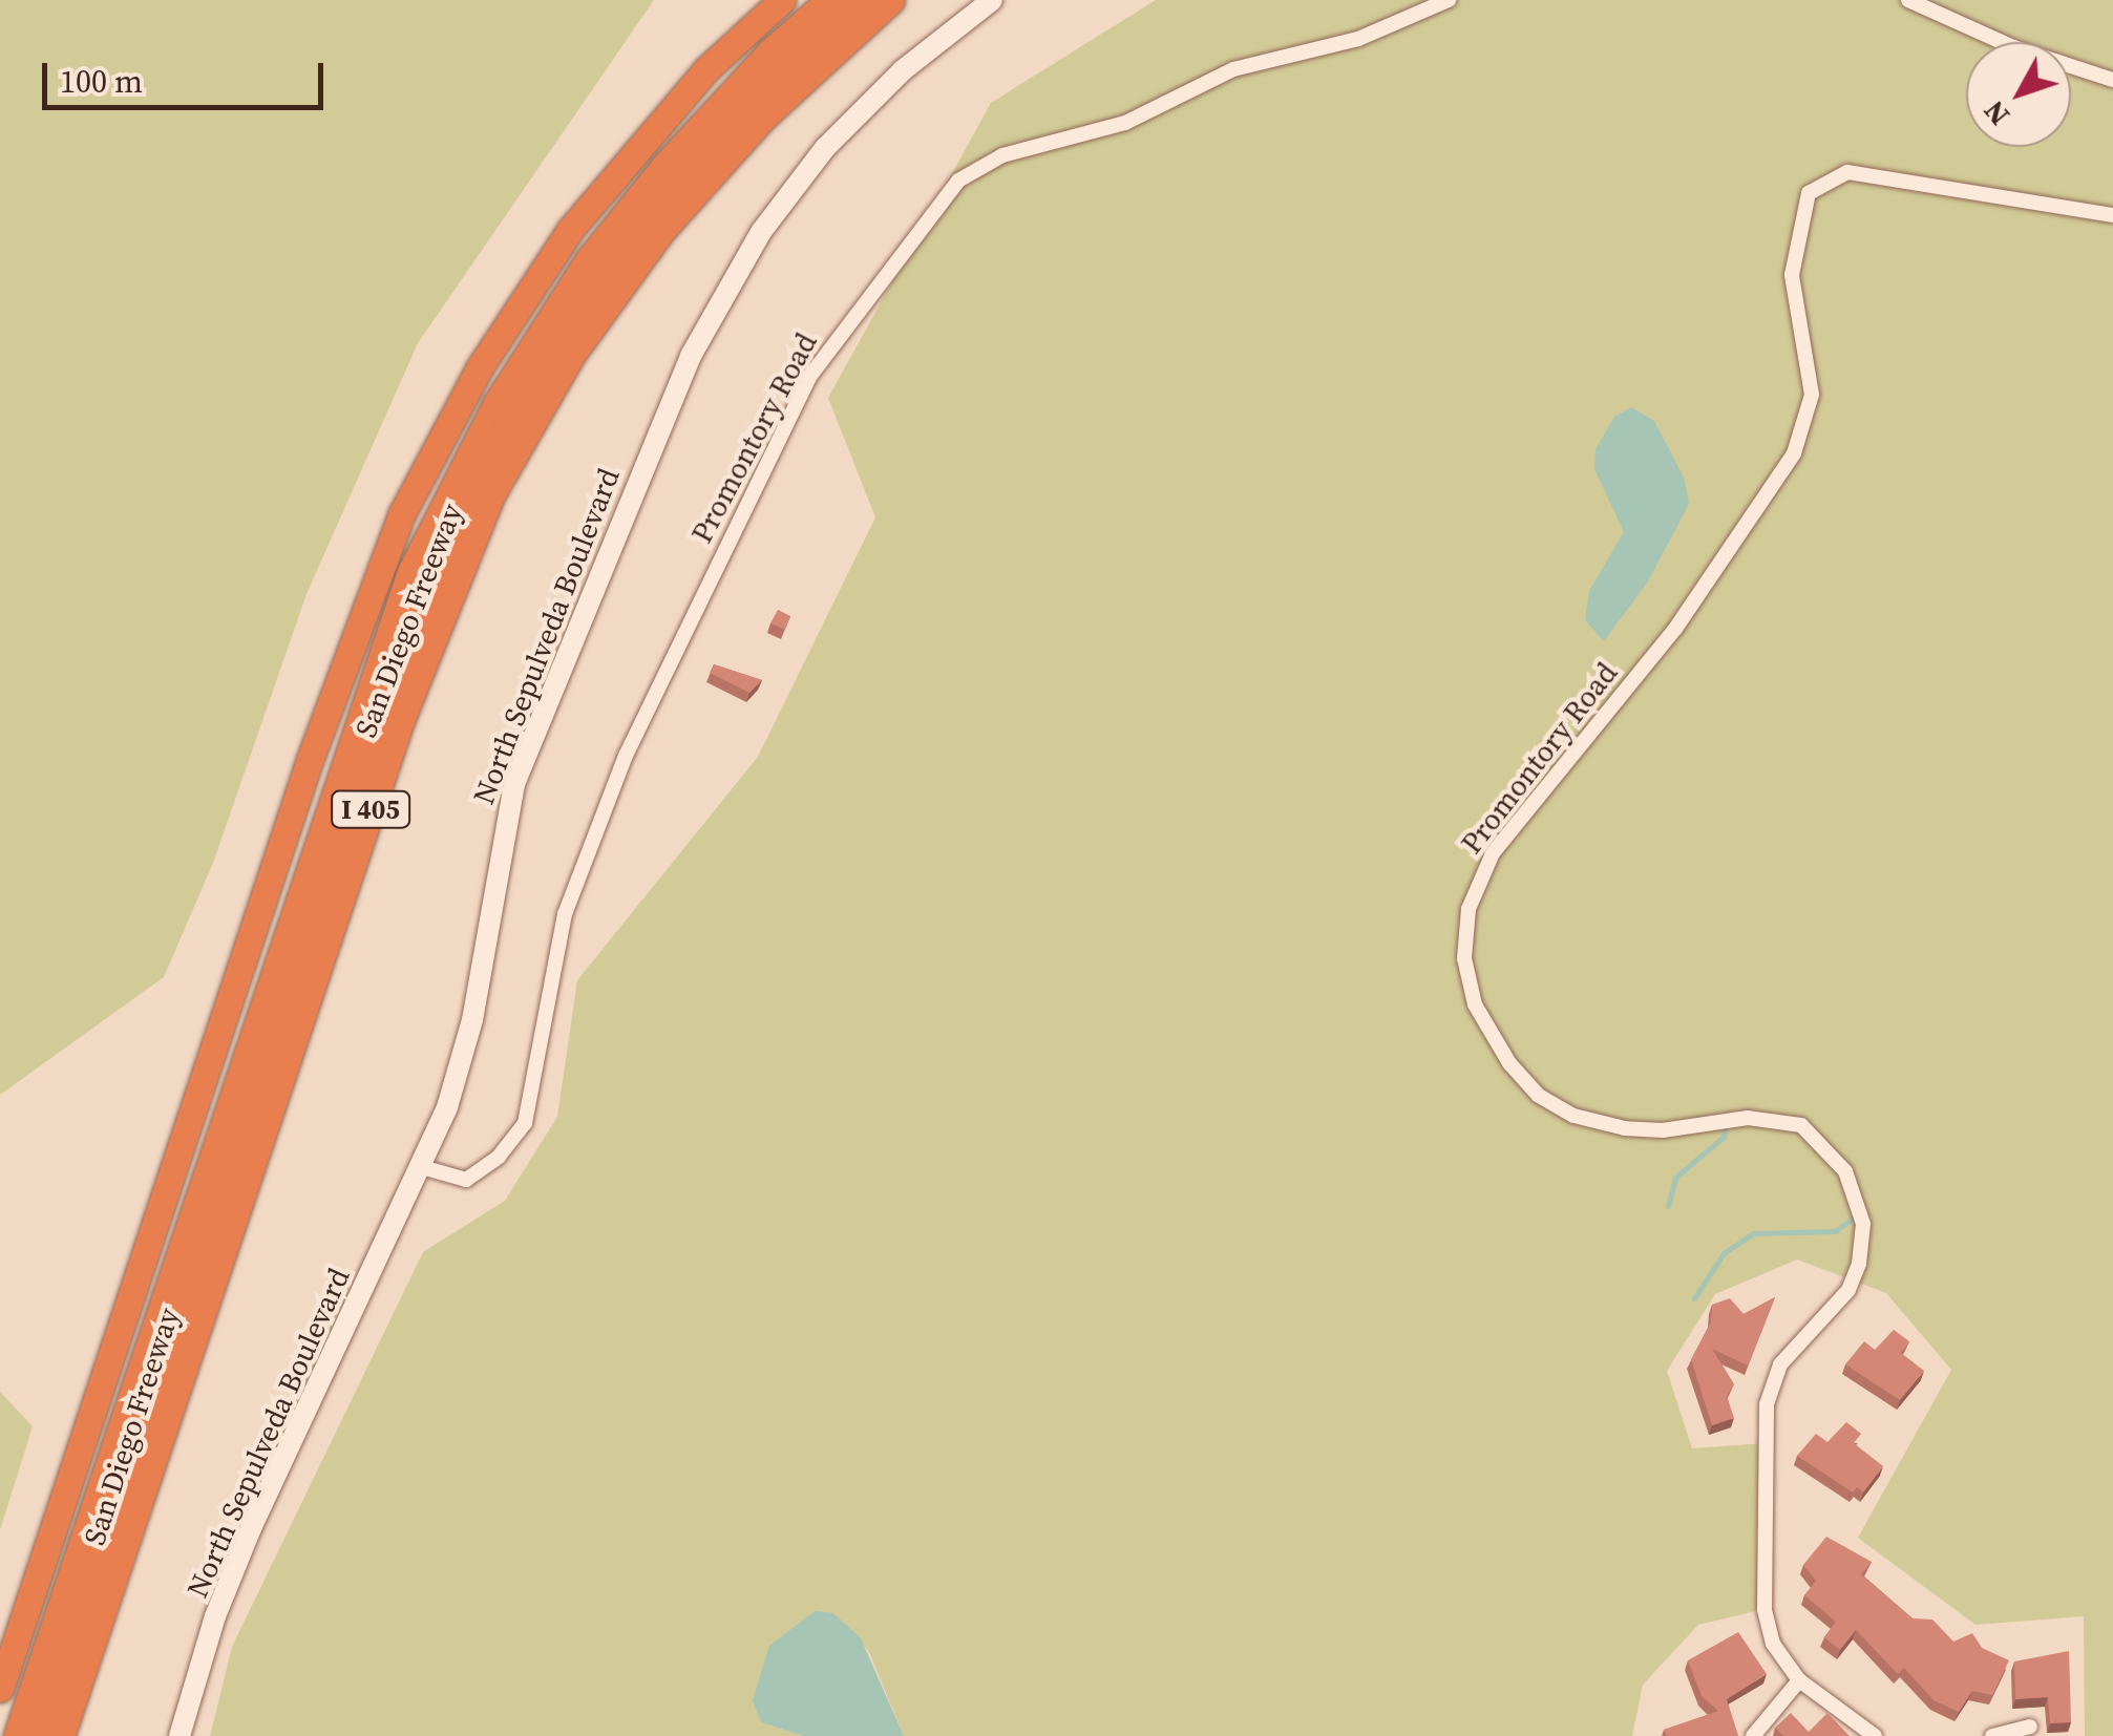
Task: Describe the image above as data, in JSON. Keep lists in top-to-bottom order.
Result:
{
  "streets": {
    "highway": ["San Diego Freeway", "I 405"],
    "main road": ["North Sepulveda Boulevard"],
    "street": ["Promontory Road"]
  },
  "crossings": [
    ["Promontory Road", "North Sepulveda Boulevard"]
  ],
  "scale_bar": "100 m",
  "north": "bottom left"
}
